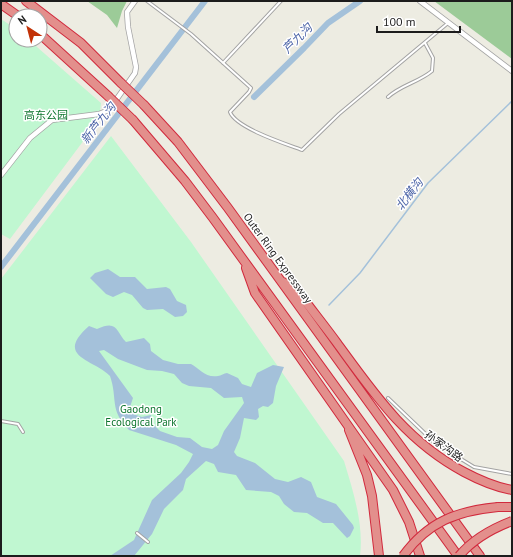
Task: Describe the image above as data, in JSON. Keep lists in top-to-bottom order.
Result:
{
  "streets": {
    "highway": ["Outer Ring Expressway"],
    "lane": ["孙家沟路"]
  },
  "water": ["芦九沟", "新芦九沟", "北横沟"],
  "parks": ["高东公园", "Gaodong Ecological Park"],
  "scale_bar": "100 m",
  "north": "top left"
}
